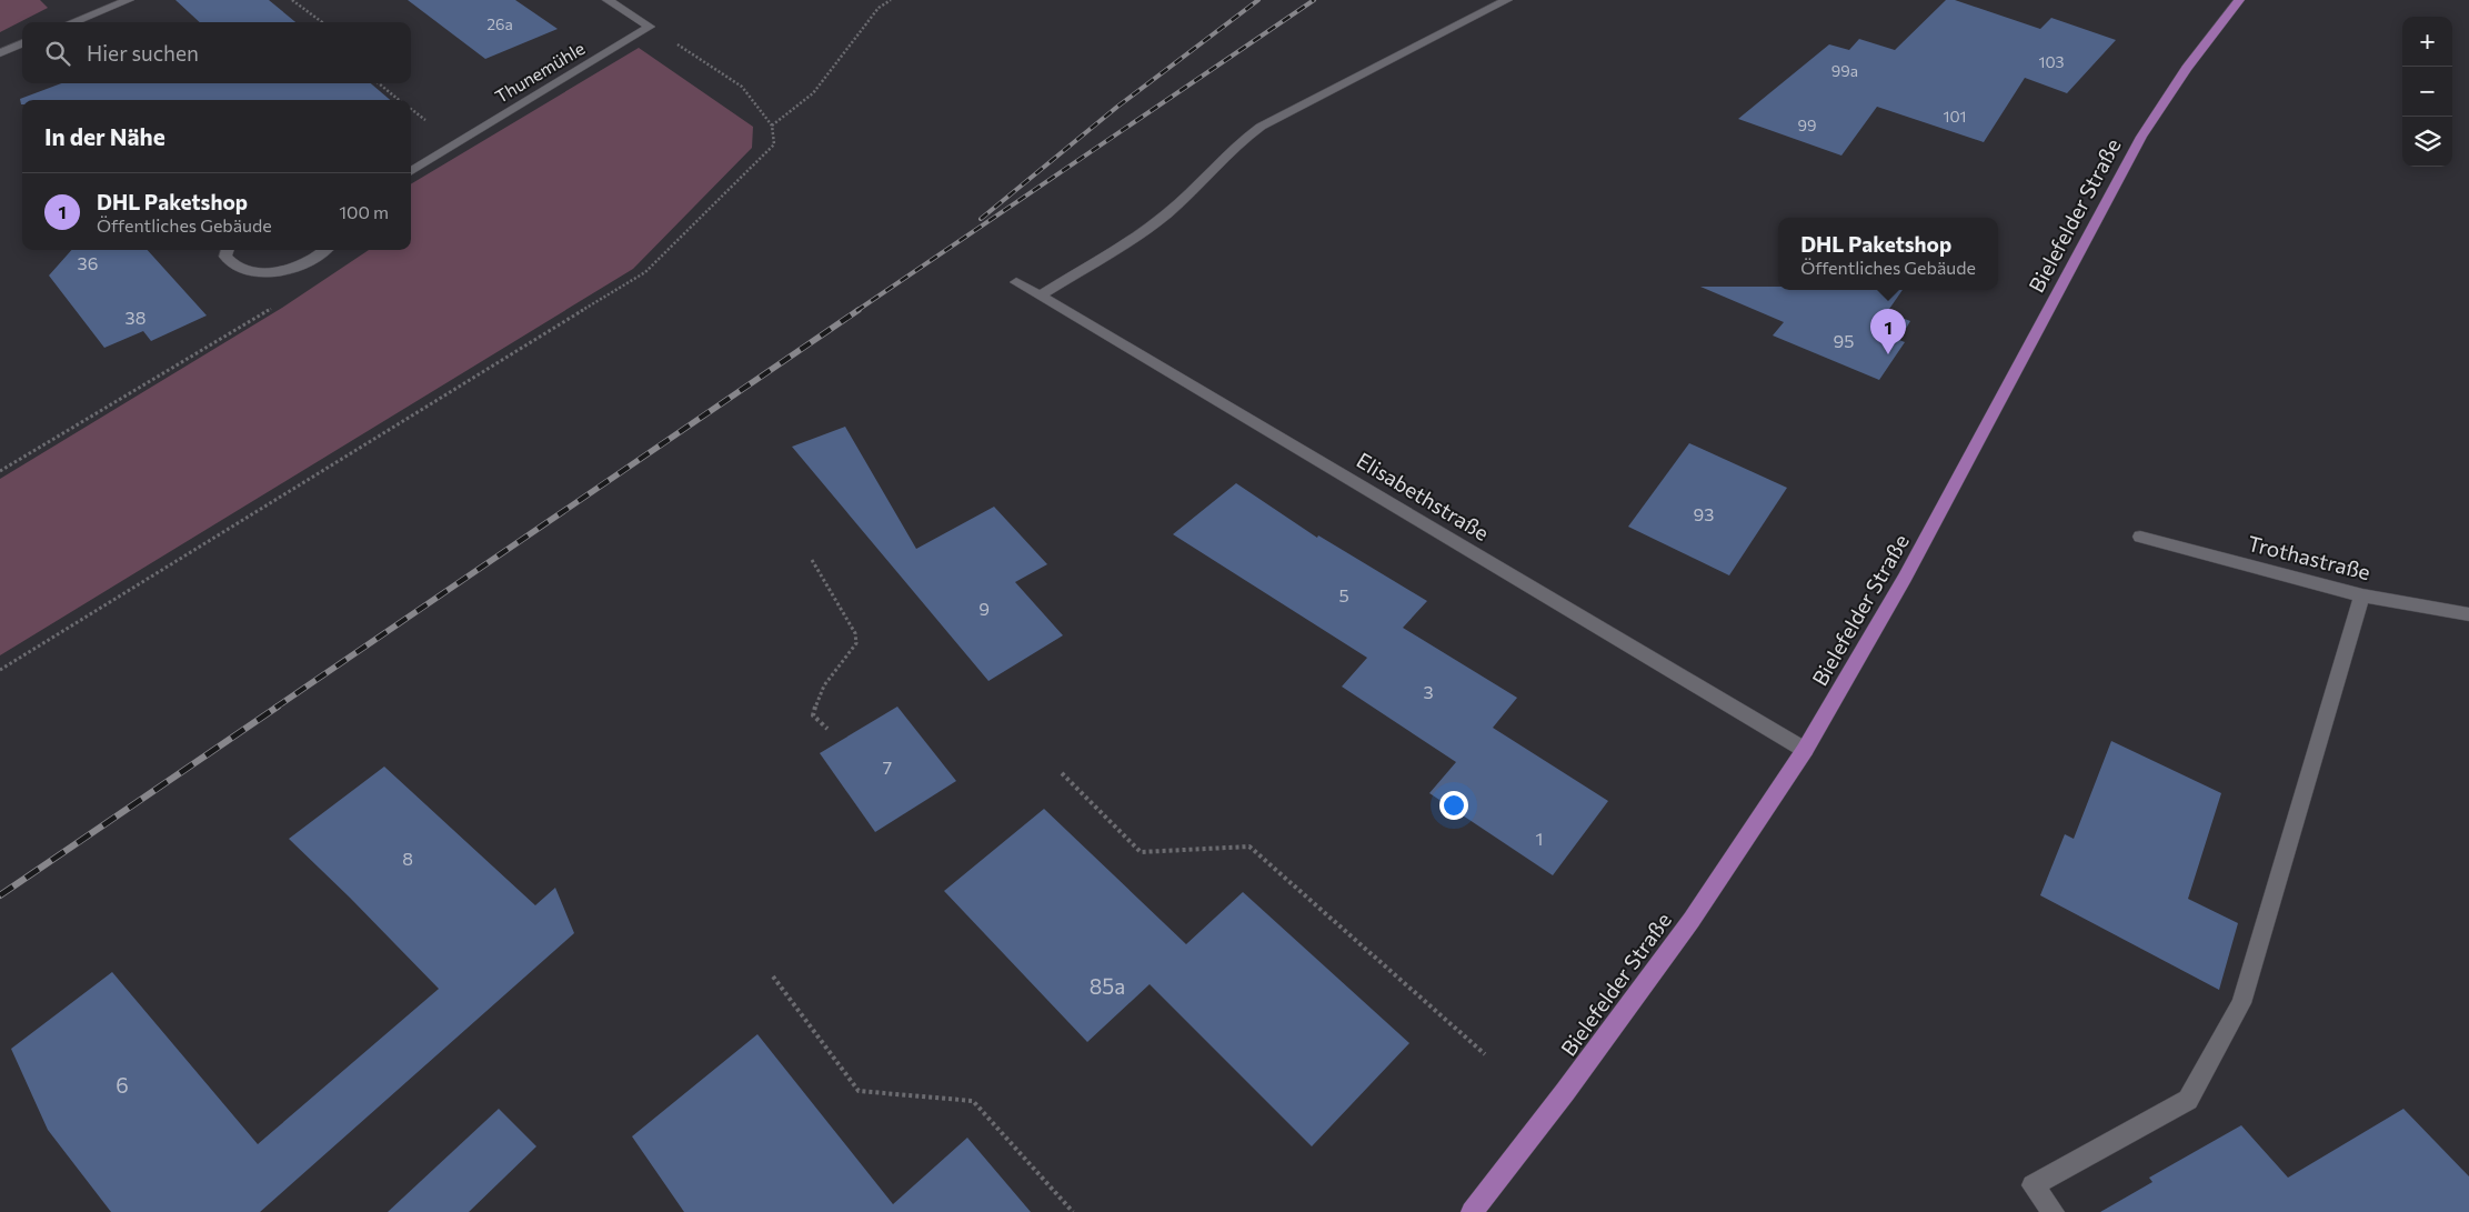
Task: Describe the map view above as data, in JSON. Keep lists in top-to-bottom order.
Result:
{
  "streets": {
    "main road": ["Bielefelder Straße"],
    "street": ["Thunemühle", "Elisabethstraße", "Trothastraße"]
  },
  "crossings": [
    ["Bielefelder Straße", "Elisabethstraße"]
  ],
  "house_numbers": [
    "26a",
    "103",
    "99a",
    "101",
    "99",
    "36",
    "38",
    "95",
    "93",
    "5",
    "9",
    "3",
    "7",
    "1",
    "8",
    "85a",
    "6"
  ],
  "page": {
    "map_buttons": ["+", "−"],
    "search": "Hier suchen",
    "heading": "In der Nähe",
    "list": [
      {
        "mark": "1",
        "name": "DHL Paketshop",
        "note": "Öffentliches Gebäude",
        "value": "100 m"
      }
    ],
    "popup": ["DHL Paketshop", "Öffentliches Gebäude"],
    "pins": "1"
  }
}
